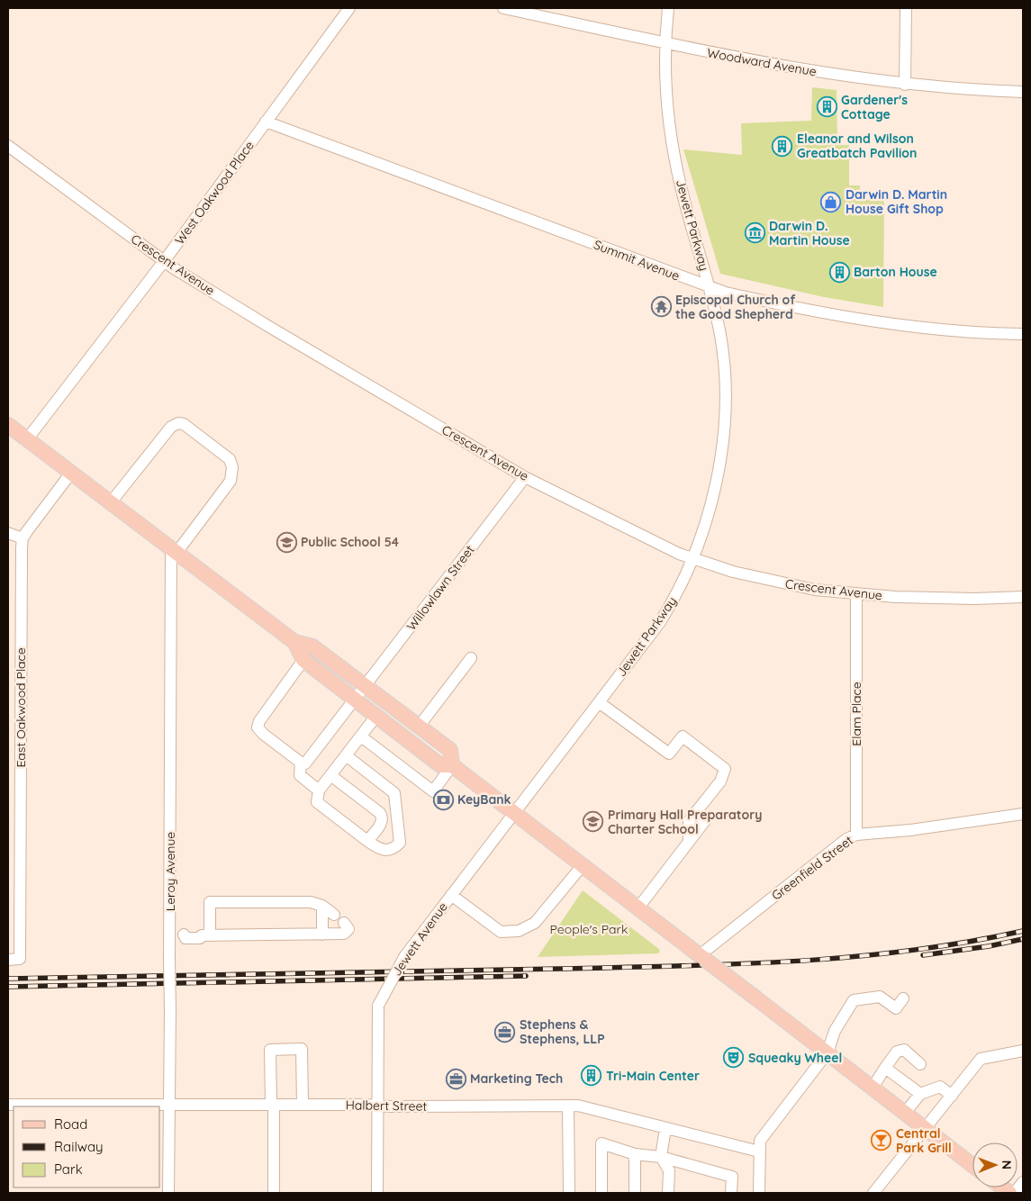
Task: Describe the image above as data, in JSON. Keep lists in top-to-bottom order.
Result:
{
  "streets": {
    "street": [
      "Woodward Avenue",
      "West Oakwood Place",
      "Jewett Parkway",
      "Summit Avenue",
      "Crescent Avenue",
      "Willowlawn Street",
      "East Oakwood Place",
      "Elam Place",
      "Greenfield Street",
      "Leroy Avenue",
      "Jewett Avenue",
      "Halbert Street"
    ]
  },
  "crossings": [
    ["Woodward Avenue", "Jewett Parkway"],
    ["West Oakwood Place", "Summit Avenue"],
    ["West Oakwood Place", "Crescent Avenue"],
    ["Jewett Parkway", "Summit Avenue"],
    ["Jewett Parkway", "Crescent Avenue"],
    ["Jewett Parkway", "Jewett Avenue"],
    ["Crescent Avenue", "Willowlawn Street"],
    ["Crescent Avenue", "Elam Place"],
    ["Elam Place", "Greenfield Street"],
    ["Leroy Avenue", "Halbert Street"],
    ["Jewett Avenue", "Halbert Street"]
  ],
  "parks": ["People's Park"],
  "places": {
    "building": [
      "Gardener's Cottage",
      "Eleanor and Wilson Greatbatch Pavilion",
      "Barton House",
      "Tri-Main Center"
    ],
    "shop": ["Darwin D. Martin House Gift Shop"],
    "museum": ["Darwin D. Martin House"],
    "temple": ["Episcopal Church of the Good Shepherd"],
    "school or university": ["Public School 54", "Primary Hall Preparatory Charter School"],
    "bank": ["KeyBank"],
    "office": ["Stephens & Stephens, LLP", "Marketing Tech"],
    "theatre": ["Squeaky Wheel"],
    "bar": ["Central Park Grill"]
  },
  "legend": ["Road", "Railway", "Park"],
  "north": "right"
}
